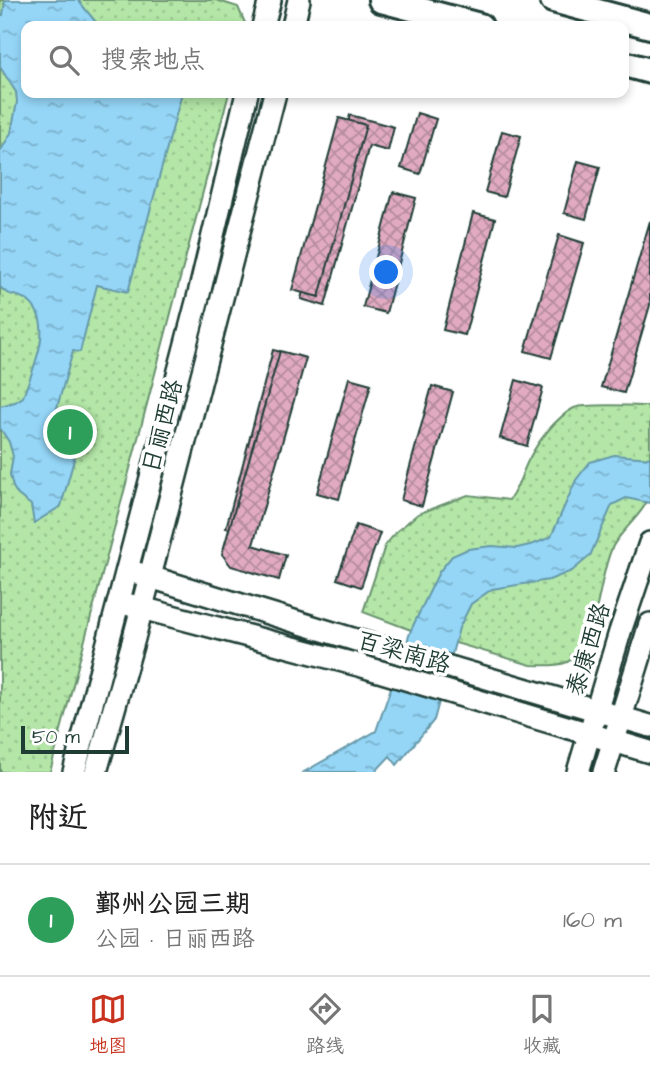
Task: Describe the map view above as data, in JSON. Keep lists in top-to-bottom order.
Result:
{
  "streets": {
    "main road": ["日丽西路", "泰康西路", "百梁南路"]
  },
  "crossings": [
    ["日丽西路", "百梁南路"],
    ["泰康西路", "百梁南路"]
  ],
  "scale_bar": "50 m",
  "page": {
    "search": "搜索地点",
    "pins": "1",
    "scale": "50 m",
    "heading": "附近",
    "list": [
      {
        "mark": "1",
        "name": "鄞州公园三期",
        "note": "公园 · 日丽西路",
        "value": "160 m"
      }
    ],
    "nav": ["地图", "路线", "收藏"]
  }
}
